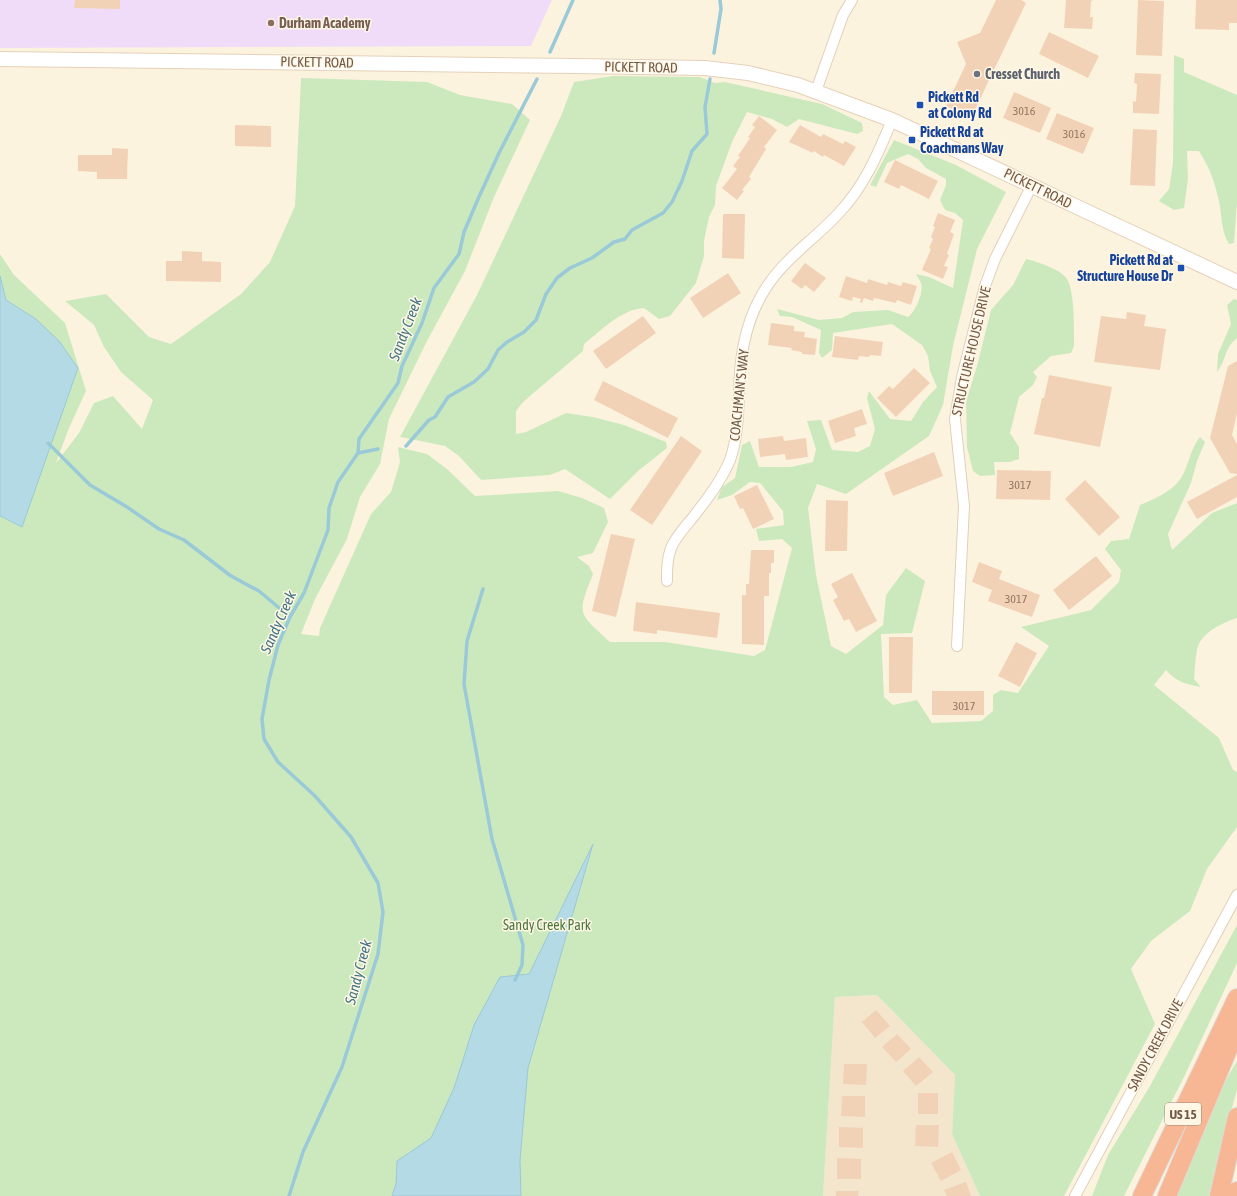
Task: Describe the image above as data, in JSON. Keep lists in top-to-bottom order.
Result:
{
  "streets": {
    "highway": ["US 15"],
    "street": [
      "PICKETT ROAD",
      "STRUCTURE HOUSE DRIVE",
      "COACHMAN'S WAY",
      "SANDY CREEK DRIVE"
    ]
  },
  "crossings": [
    ["PICKETT ROAD", "STRUCTURE HOUSE DRIVE"],
    ["PICKETT ROAD", "COACHMAN'S WAY"]
  ],
  "water": ["Sandy Creek"],
  "parks": ["Sandy Creek Park"],
  "places": {
    "other": ["Durham Academy", "Cresset Church"],
    "transit": ["Pickett Rd at Colony Rd", "Pickett Rd at Coachmans Way", "Pickett Rd at Structure House Dr"]
  },
  "house_numbers": [
    "3016",
    "3016",
    "3017",
    "3017",
    "3017"
  ]
}
